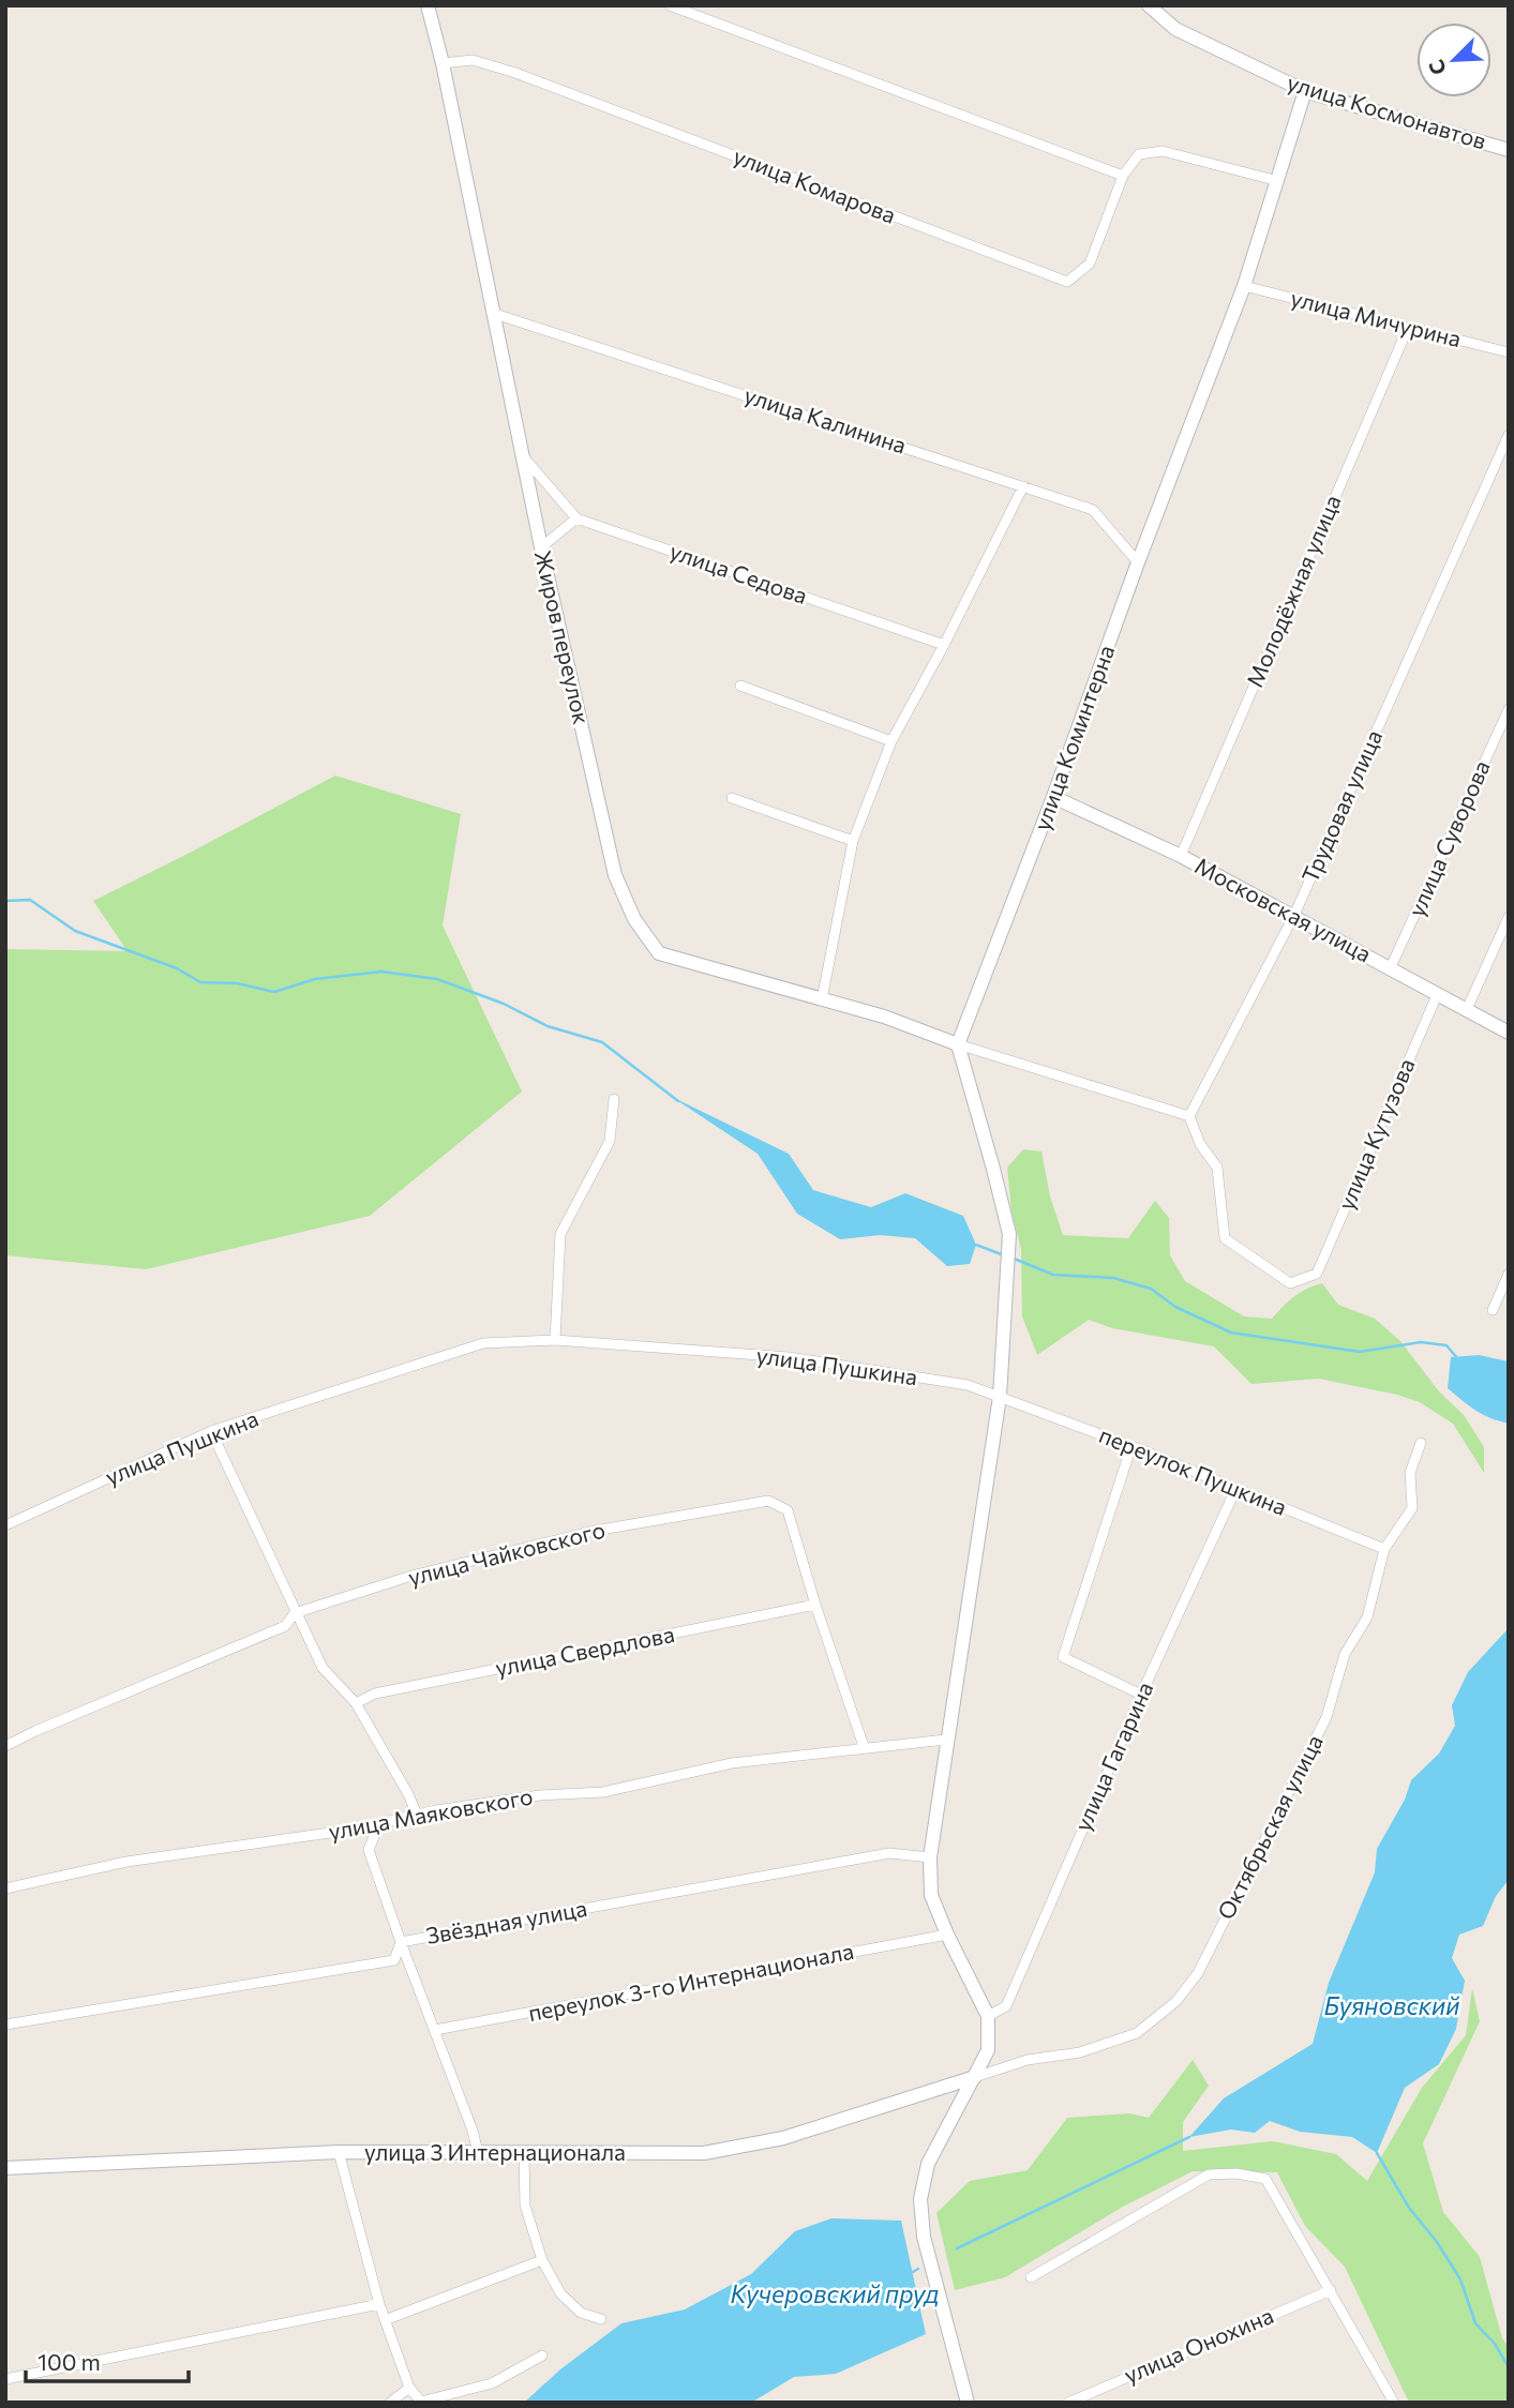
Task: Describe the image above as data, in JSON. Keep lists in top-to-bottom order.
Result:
{
  "streets": {
    "street": [
      "улица Космонавтов",
      "улица Комарова",
      "улица Мичурина",
      "улица Калинина",
      "улица Седова",
      "Молодёжная улица",
      "Жиров переулок",
      "улица Коминтерна",
      "Трудовая улица",
      "улица Суворова",
      "Московская улица",
      "улица Кутузова",
      "улица Пушкина",
      "переулок Пушкина",
      "улица Чайковского",
      "улица Свердлова",
      "улица Гагарина",
      "улица Маяковского",
      "Октябрьская улица",
      "Звёздная улица",
      "переулок 3-го Интернационала",
      "улица 3 Интернационала",
      "улица Онохина"
    ]
  },
  "crossings": [
    ["улица Космонавтов", "улица Коминтерна"],
    ["улица Комарова", "Жиров переулок"],
    ["улица Мичурина", "Молодёжная улица"],
    ["улица Мичурина", "улица Коминтерна"],
    ["улица Калинина", "Жиров переулок"],
    ["улица Калинина", "улица Коминтерна"],
    ["Молодёжная улица", "Московская улица"],
    ["Жиров переулок", "улица Коминтерна"],
    ["улица Коминтерна", "Московская улица"],
    ["Трудовая улица", "Московская улица"],
    ["Трудовая улица", "улица Кутузова"],
    ["улица Суворова", "Московская улица"],
    ["Московская улица", "улица Кутузова"],
    ["улица Пушкина", "переулок Пушкина"],
    ["переулок Пушкина", "улица Гагарина"],
    ["переулок Пушкина", "Октябрьская улица"],
    ["улица Чайковского", "улица Свердлова"],
    ["улица Чайковского", "улица Маяковского"],
    ["Октябрьская улица", "улица 3 Интернационала"]
  ],
  "water": ["Буяновский", "Кучеровский пруд"],
  "scale_bar": "100 m",
  "north": "bottom left"
}
